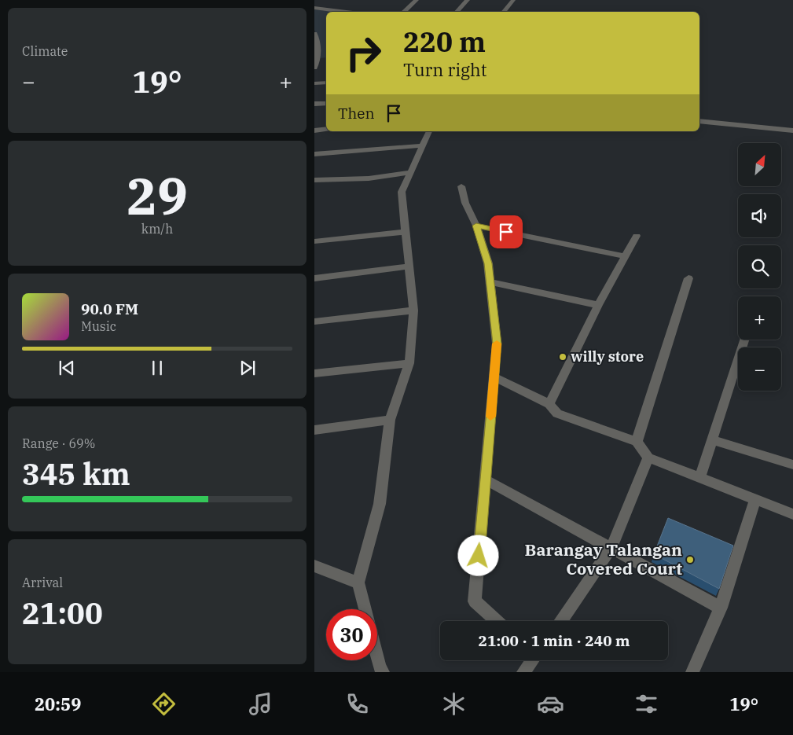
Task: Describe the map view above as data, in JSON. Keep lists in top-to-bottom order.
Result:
{
  "places": ["willy store", "Barangay Talangan Covered Court"],
  "north": "top right",
  "page": {
    "tile": [
      "Climate",
      ["29", "km/h"],
      ["Range · 69%", "345 km"],
      ["Arrival", "21:00"]
    ],
    "turn": ["220 m", "Turn right"],
    "heat": ["−", "19°", "+"],
    "then": "Then",
    "map_buttons": ["+", "−"],
    "song": ["90.0 FM", "Music"],
    "limit": "30",
    "trip": "21:00 · 1 min · 240 m",
    "tabs": ["20:59", "19°"]
  }
}
